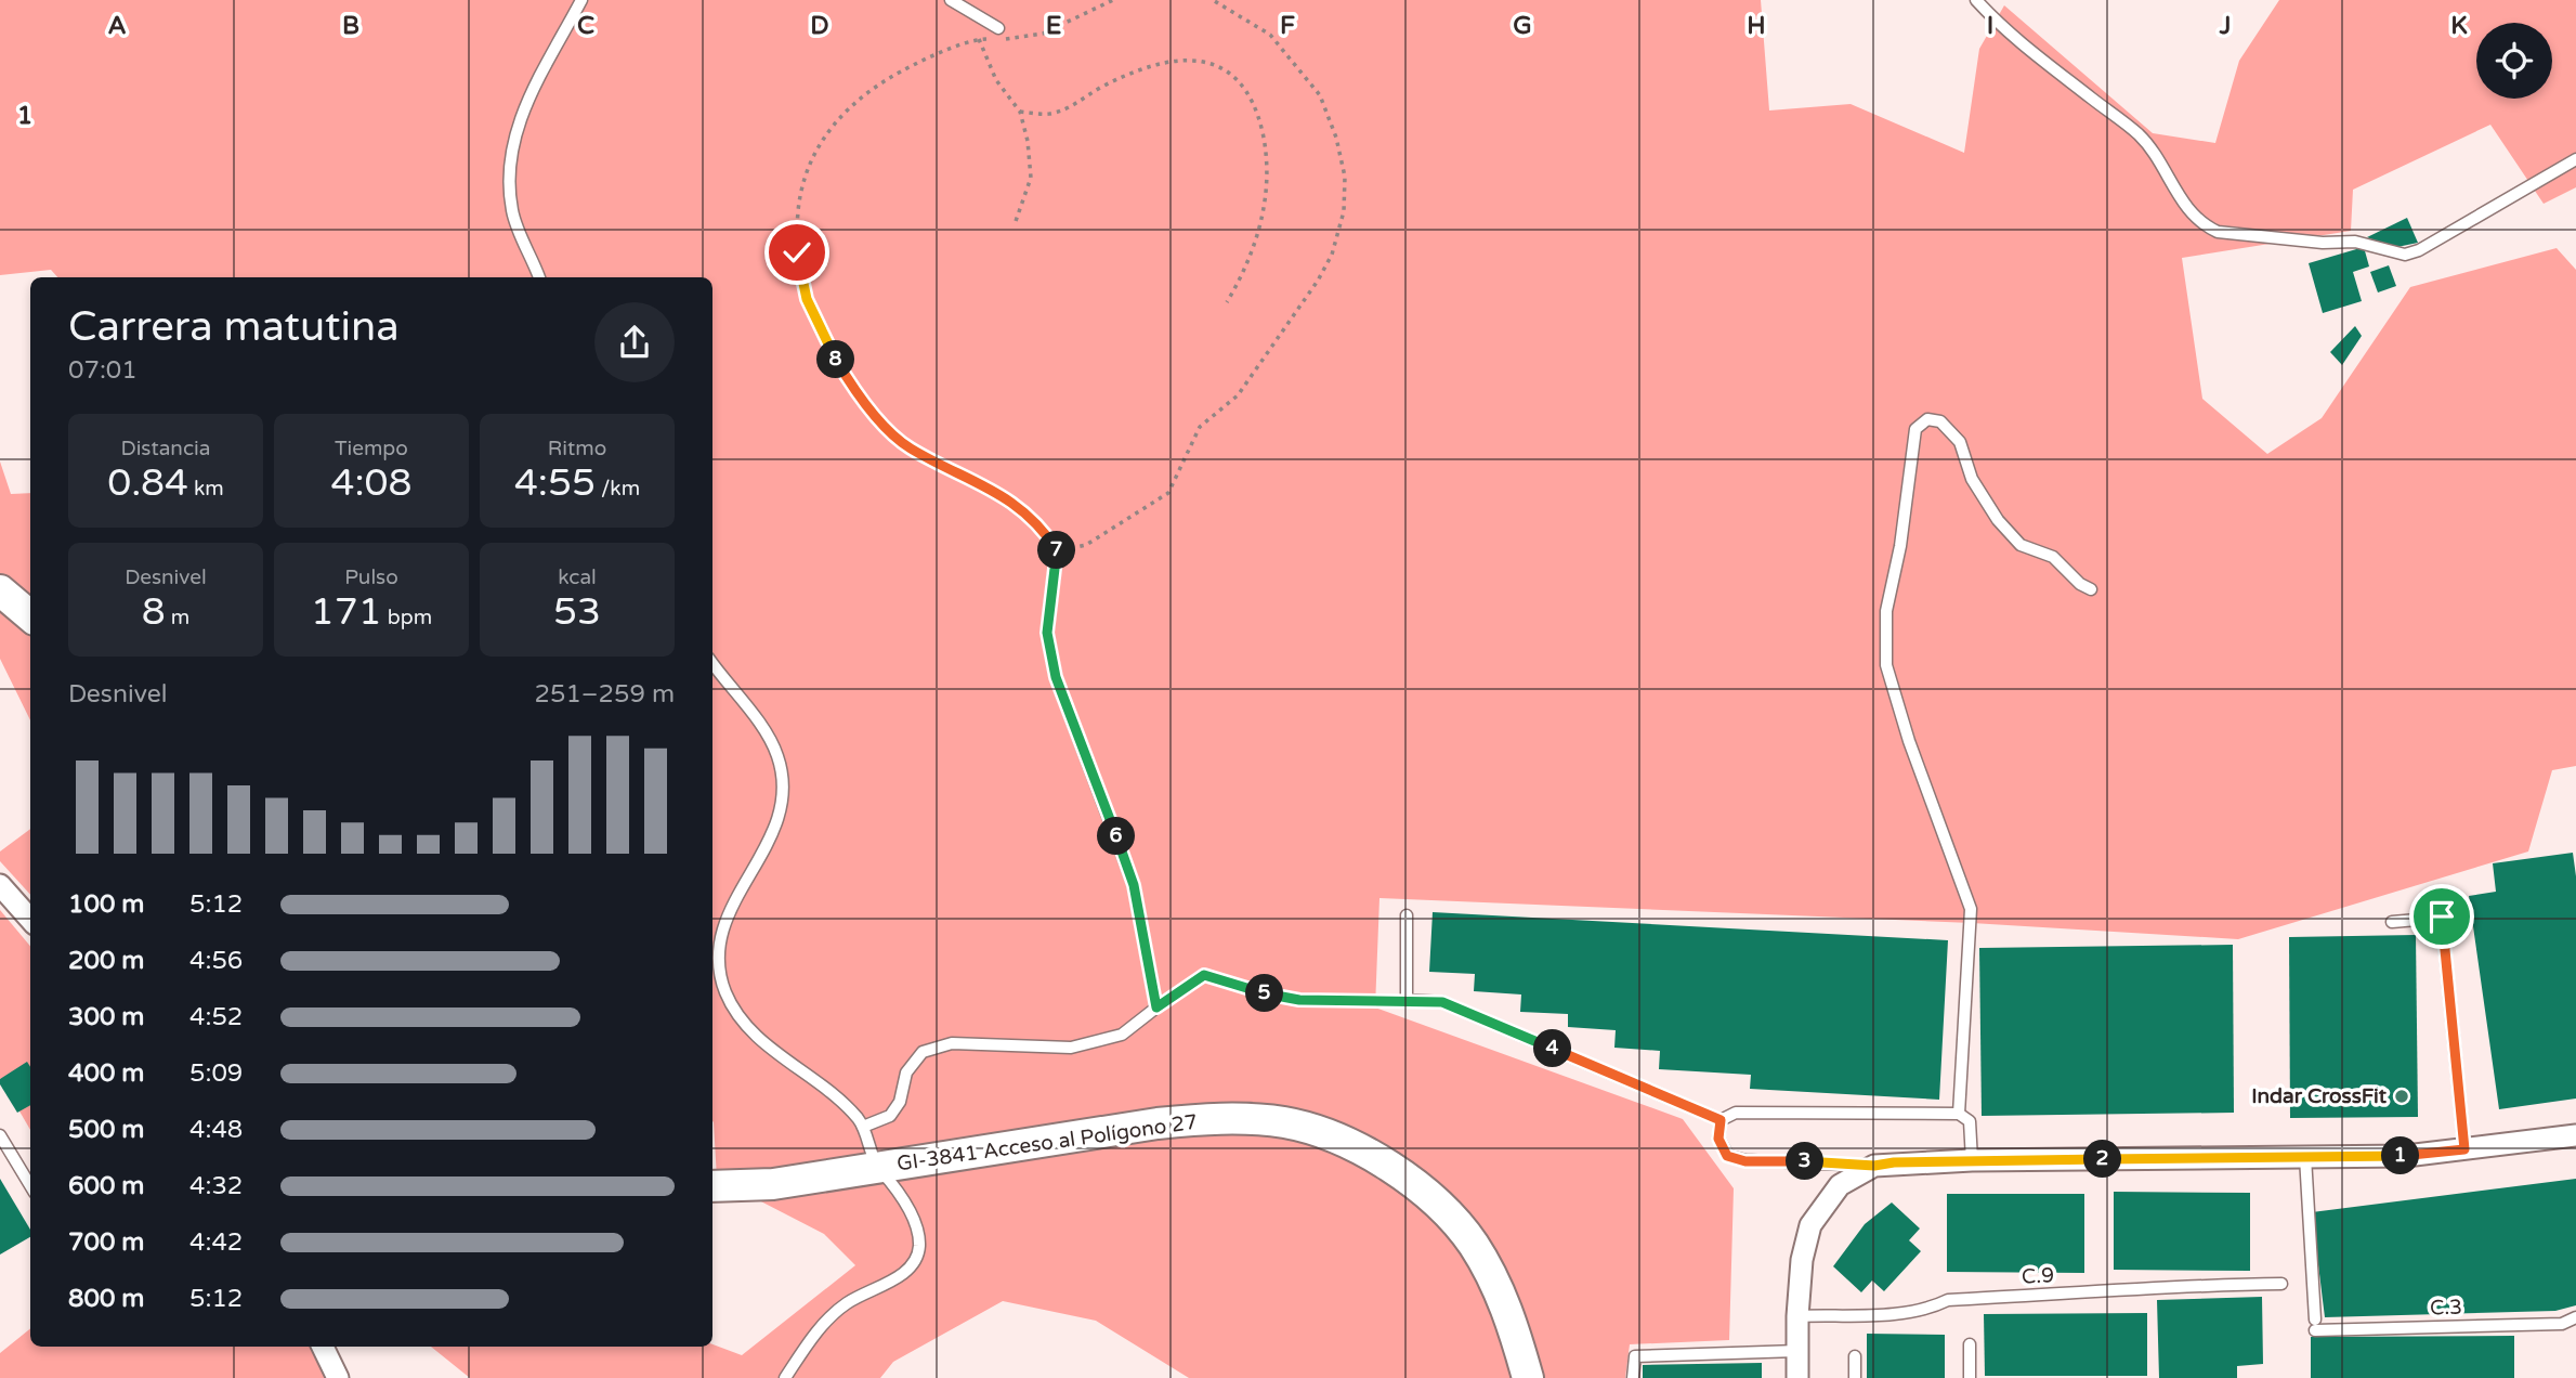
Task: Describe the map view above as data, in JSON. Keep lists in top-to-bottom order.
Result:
{
  "streets": {
    "main road": ["GI-3841 Acceso al Polígono 27"],
    "lane": ["C.9", "C.3"]
  },
  "places": ["Indar CrossFit"],
  "page": {
    "heading": ["Carrera matutina", "07:01"],
    "pins": [
      "8",
      "7",
      "6",
      "5",
      "4",
      "1",
      "2",
      "3"
    ],
    "stats": [
      ["Distancia", "0.84 km"],
      ["Tiempo", "4:08"],
      ["Ritmo", "4:55 /km"],
      ["Desnivel", "8 m"],
      ["Pulso", "171 bpm"],
      ["kcal", "53"]
    ],
    "chart": ["Desnivel", "251–259 m"],
    "list": [
      {
        "name": "100 m",
        "note": "5:12"
      },
      {
        "name": "200 m",
        "note": "4:56"
      },
      {
        "name": "300 m",
        "note": "4:52"
      },
      {
        "name": "400 m",
        "note": "5:09"
      },
      {
        "name": "500 m",
        "note": "4:48"
      },
      {
        "name": "600 m",
        "note": "4:32"
      },
      {
        "name": "700 m",
        "note": "4:42"
      },
      {
        "name": "800 m",
        "note": "5:12"
      }
    ]
  },
  "grid": {
    "columns": [
      "A",
      "B",
      "C",
      "D",
      "E",
      "F",
      "G",
      "H",
      "I",
      "J",
      "K"
    ],
    "rows": ["1"]
  }
}
